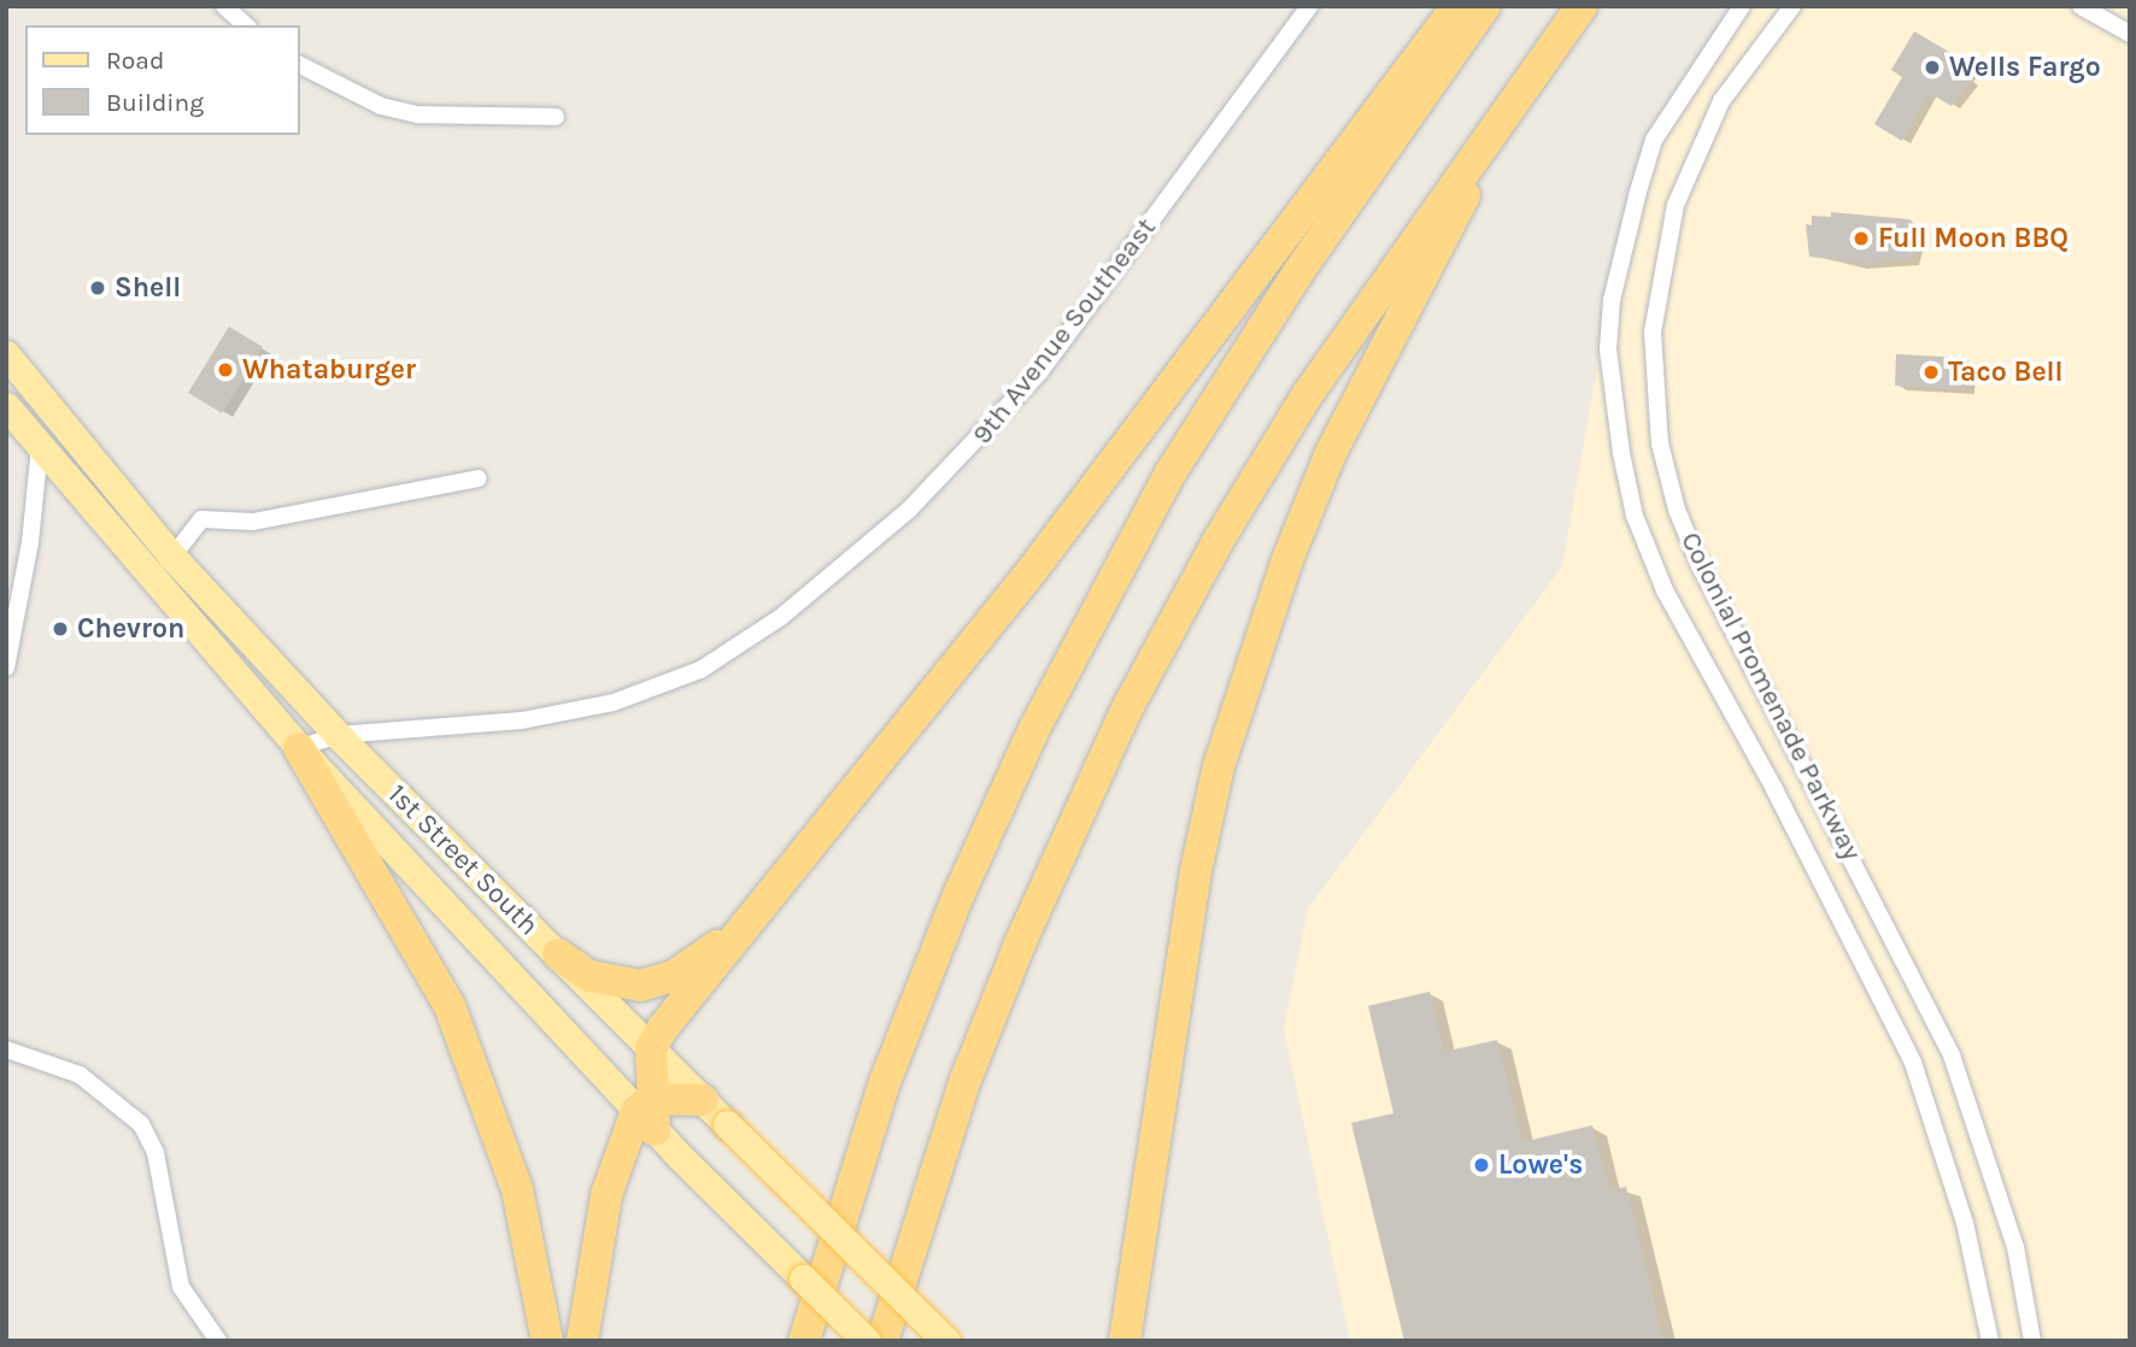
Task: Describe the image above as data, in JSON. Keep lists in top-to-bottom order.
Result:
{
  "streets": {
    "main road": ["1st Street South"],
    "street": ["9th Avenue Southeast", "Colonial Promenade Parkway"]
  },
  "crossings": [
    ["9th Avenue Southeast", "1st Street South"]
  ],
  "places": [
    "Wells Fargo",
    "Full Moon BBQ",
    "Shell",
    "Whataburger",
    "Taco Bell",
    "Chevron",
    "Lowe's"
  ],
  "legend": ["Road", "Building"]
}
